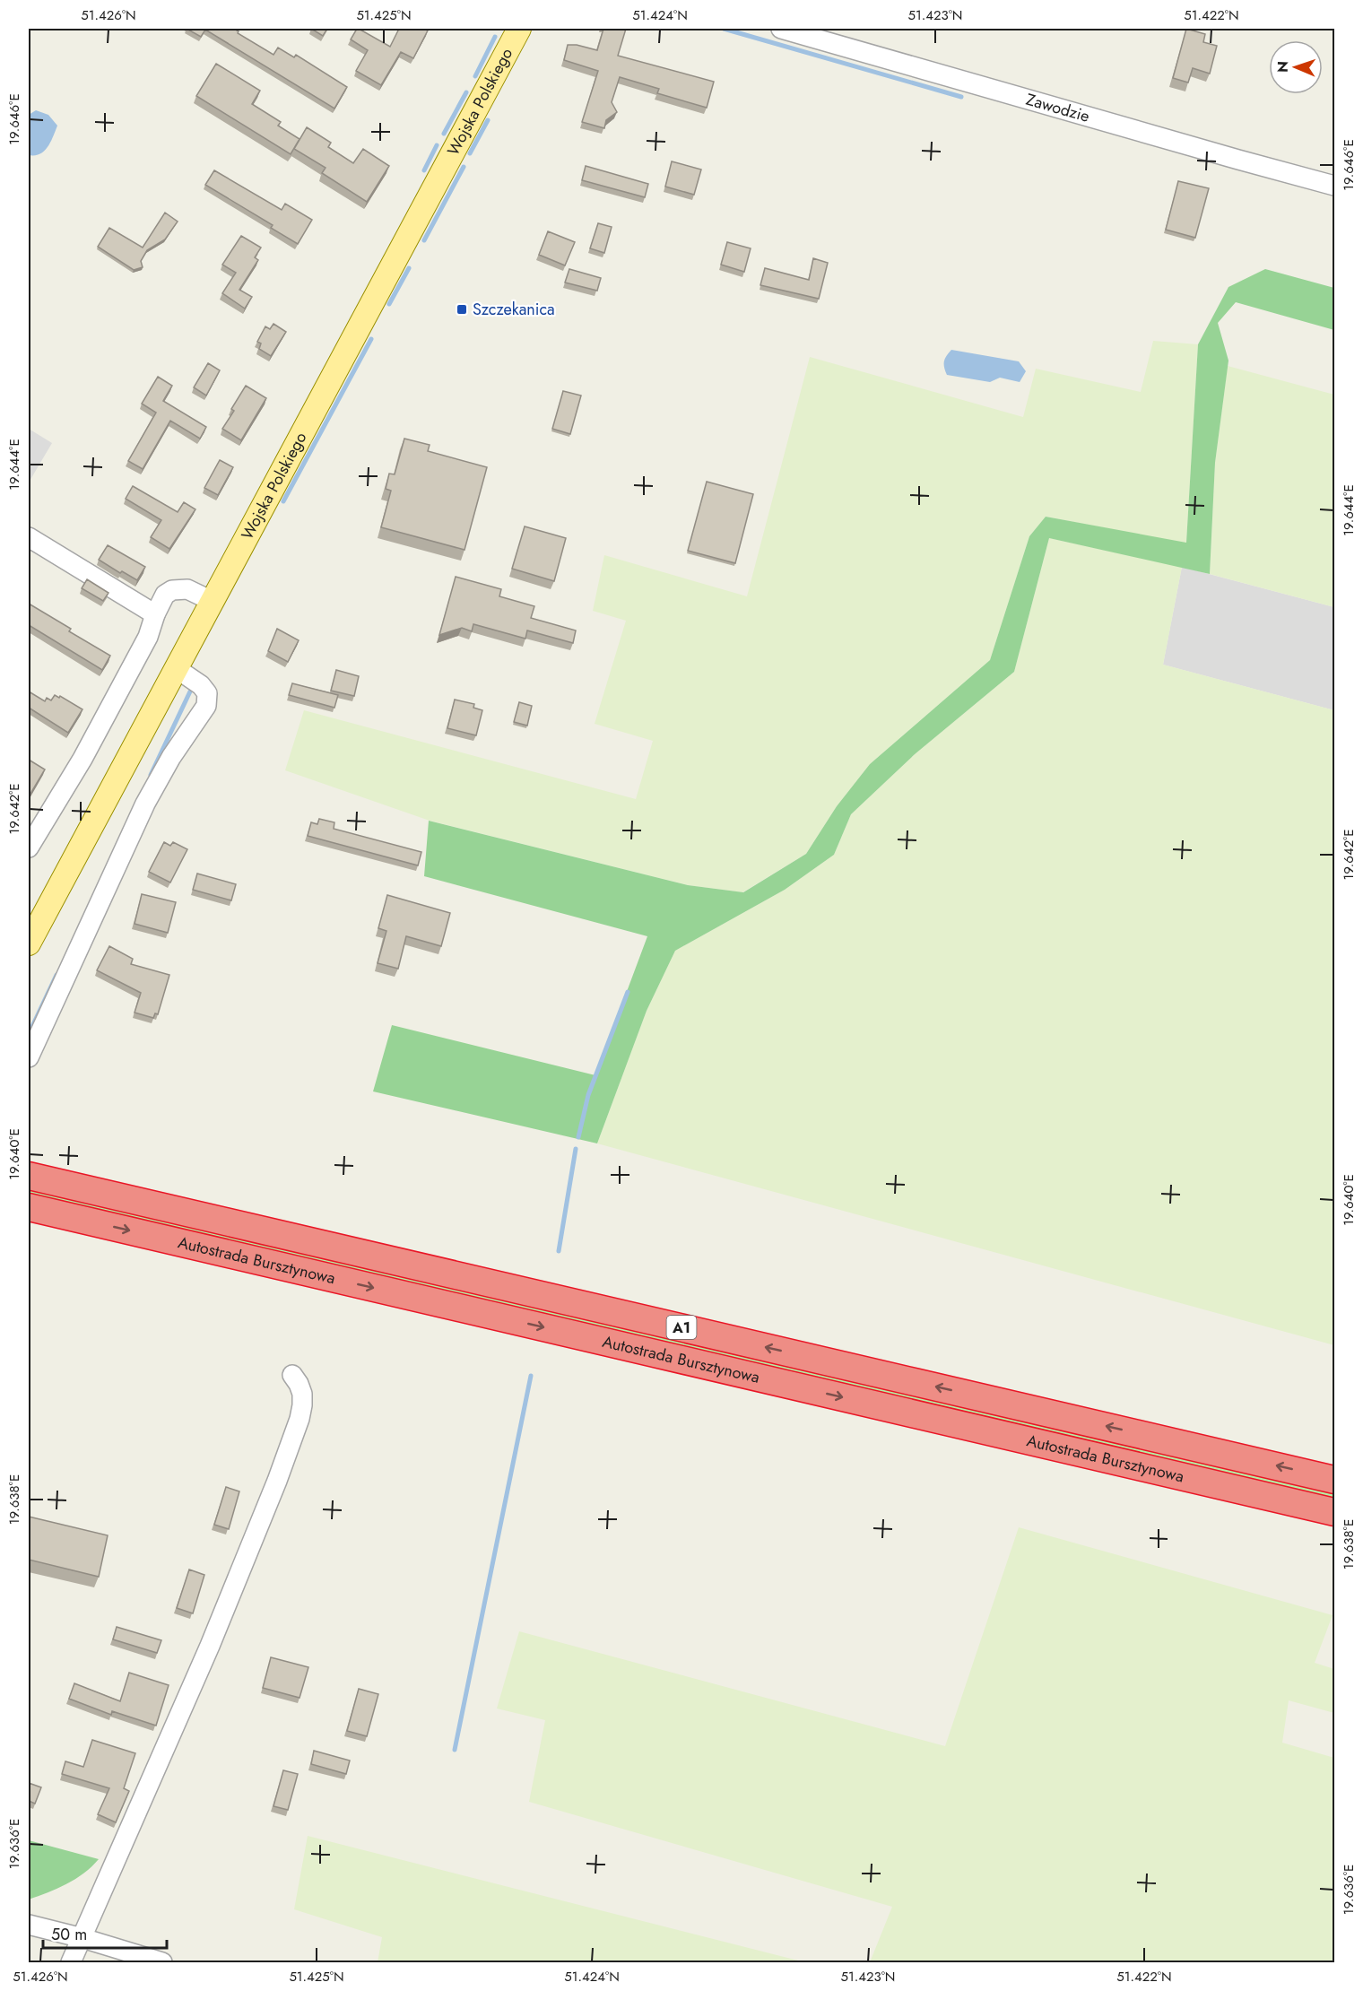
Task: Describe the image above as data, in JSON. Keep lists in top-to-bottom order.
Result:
{
  "streets": {
    "highway": ["Autostrada Bursztynowa", "A1"],
    "main road": ["Wojska Polskiego"],
    "street": ["Zawodzie"]
  },
  "places": {
    "transit": ["Szczekanica"]
  },
  "scale_bar": "50 m",
  "north": "left",
  "coordinates": [
    "51.426°N",
    "51.425°N",
    "51.424°N",
    "51.423°N",
    "51.422°N",
    "19.646°E",
    "19.644°E",
    "19.642°E",
    "19.640°E",
    "19.638°E",
    "19.636°E"
  ]
}
